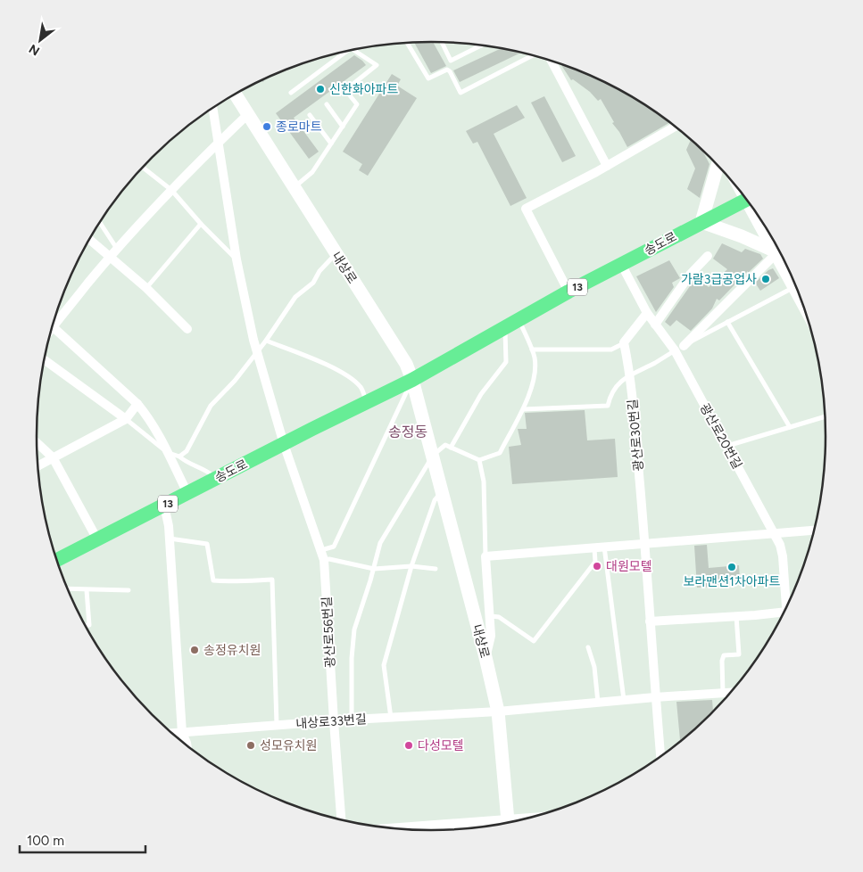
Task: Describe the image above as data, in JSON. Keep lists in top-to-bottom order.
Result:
{
  "streets": {
    "main road": ["송도로", "내상로", "13"],
    "street": [
      "광산로30번길",
      "광산로20번길",
      "광산로56번길",
      "내상로33번길"
    ]
  },
  "crossings": [
    ["송도로", "내상로"],
    ["송도로", "광산로20번길"],
    ["송도로", "광산로56번길"],
    ["내상로", "내상로33번길"],
    ["광산로30번길", "내상로33번길"],
    ["광산로56번길", "내상로33번길"]
  ],
  "districts": ["송정동"],
  "places": [
    "신한화아파트",
    "종로마트",
    "가람3급공업사",
    "대원모텔",
    "보라맨션1차아파트",
    "송정유치원",
    "성모유치원",
    "다성모텔"
  ],
  "scale_bar": "100 m",
  "north": "bottom left"
}
